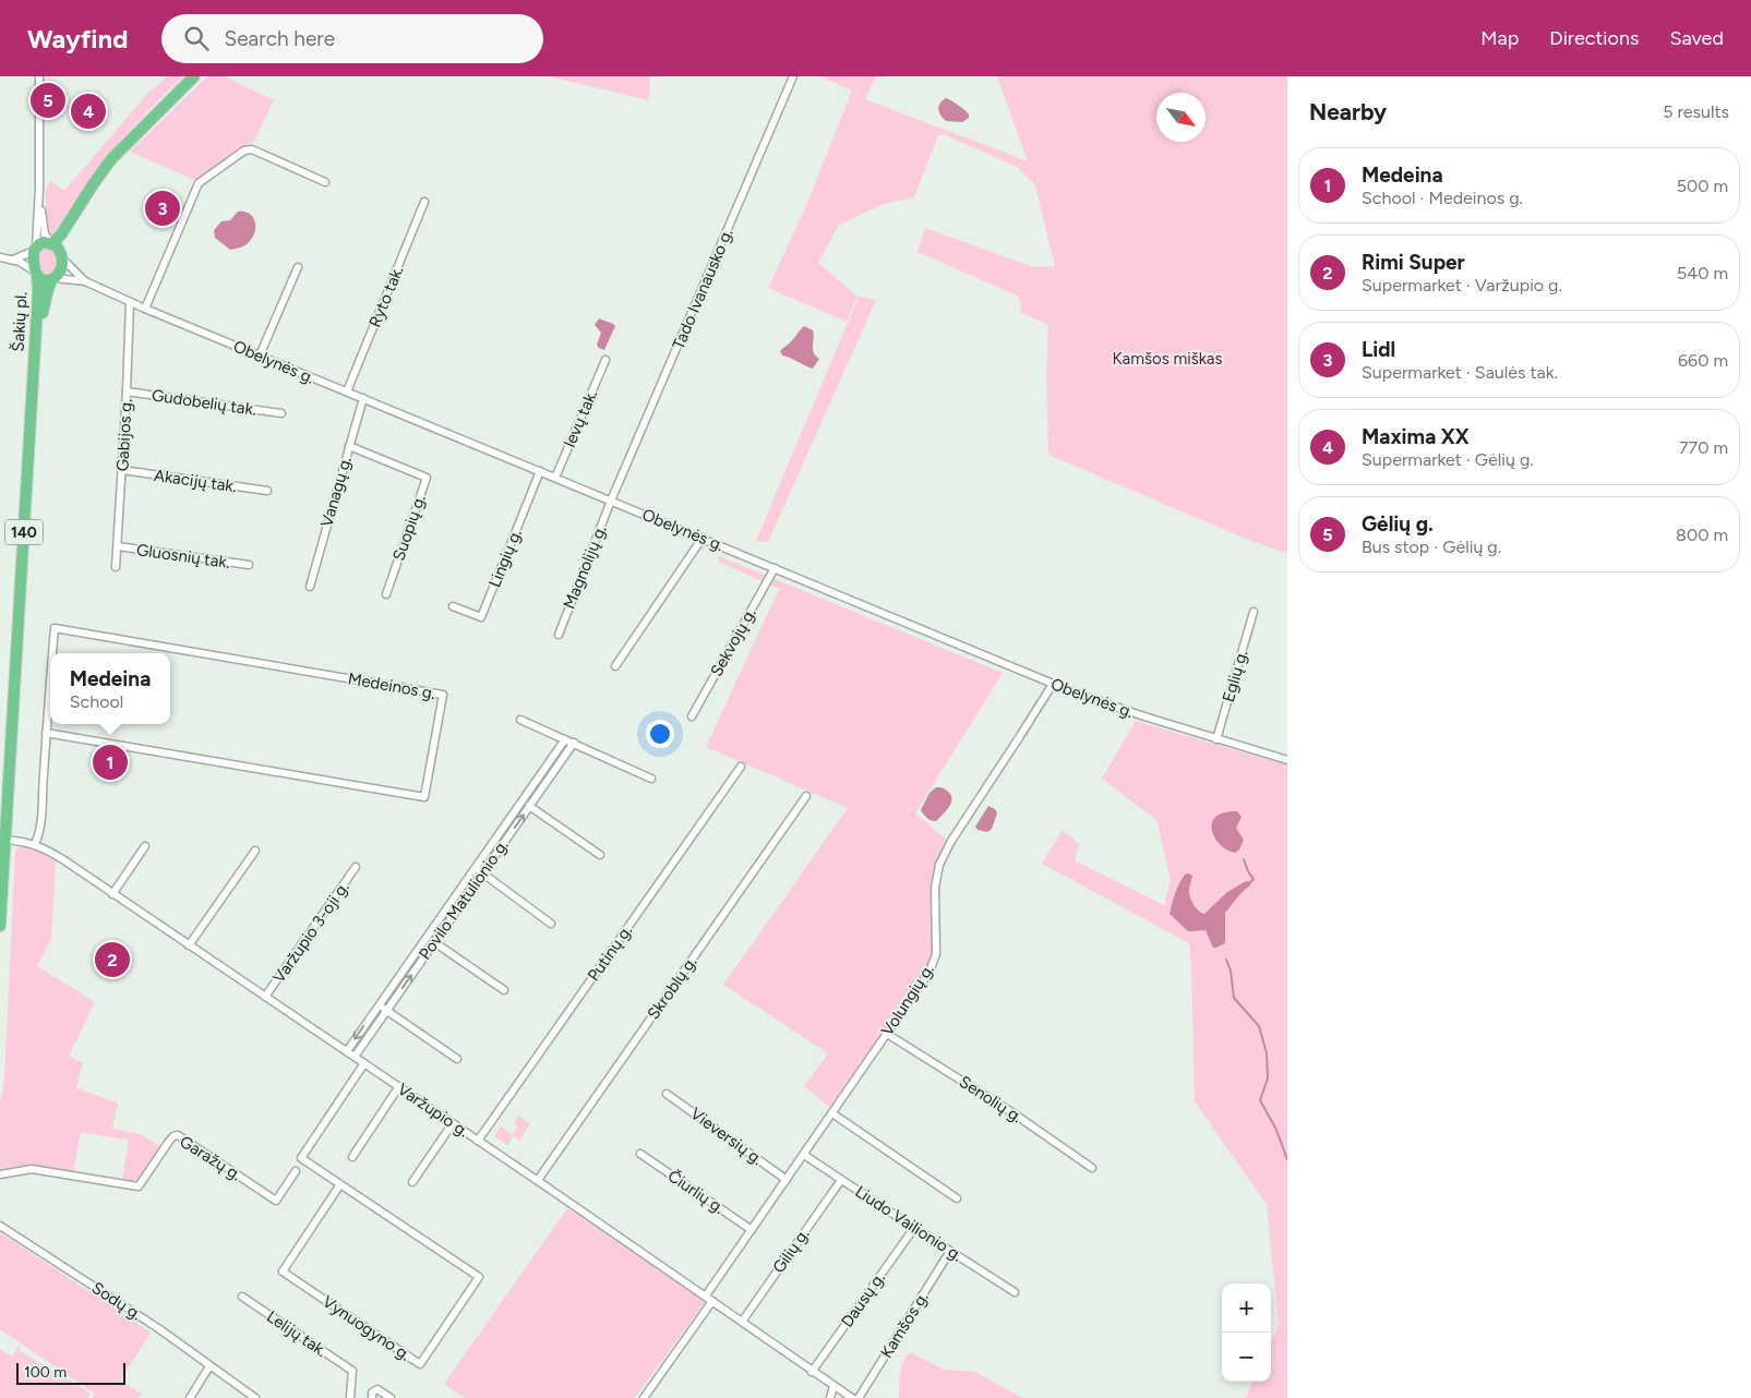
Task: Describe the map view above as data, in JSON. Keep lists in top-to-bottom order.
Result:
{
  "streets": {
    "main road": ["Šakių pl.", "140"],
    "street": [
      "Tado Ivanausko g.",
      "Ryto tak.",
      "Obelynės g.",
      "Gudobelių tak.",
      "Ievų tak.",
      "Gabijos g.",
      "Akacijų tak.",
      "Vanagų g.",
      "Suopių g.",
      "Gluosnių tak.",
      "Lingių g.",
      "Magnolijų g.",
      "Sekvojų g.",
      "Eglių g.",
      "Medeinos g.",
      "Povilo Matulionio g.",
      "Varžupio 3-oji g.",
      "Putinų g.",
      "Skroblų g.",
      "Volungių g.",
      "Senolių g.",
      "Varžupio g.",
      "Vieversių g.",
      "Garažų g.",
      "Čiurlių g.",
      "Liudo Vailionio g.",
      "Gilių g.",
      "Dausų g.",
      "Sodų g.",
      "Kamšos g.",
      "Vynuogyno g.",
      "Lelijų tak."
    ]
  },
  "crossings": [
    ["Tado Ivanausko g.", "Obelynės g."],
    ["Tado Ivanausko g.", "Magnolijų g."],
    ["Ryto tak.", "Obelynės g."],
    ["Šakių pl.", "Obelynės g."],
    ["Šakių pl.", "140"],
    ["Šakių pl.", "Varžupio g."],
    ["Obelynės g.", "Ievų tak."],
    ["Obelynės g.", "Gabijos g."],
    ["Obelynės g.", "Vanagų g."],
    ["Obelynės g.", "140"],
    ["Obelynės g.", "Lingių g."],
    ["Obelynės g.", "Magnolijų g."],
    ["Obelynės g.", "Sekvojų g."],
    ["Obelynės g.", "Eglių g."],
    ["Obelynės g.", "Volungių g."],
    ["Gudobelių tak.", "Gabijos g."],
    ["Gabijos g.", "Akacijų tak."],
    ["Gabijos g.", "Gluosnių tak."],
    ["Vanagų g.", "Suopių g."],
    ["Povilo Matulionio g.", "Varžupio g."],
    ["Varžupio 3-oji g.", "Varžupio g."],
    ["Putinų g.", "Varžupio g."],
    ["Skroblų g.", "Varžupio g."],
    ["Volungių g.", "Senolių g."],
    ["Volungių g.", "Varžupio g."],
    ["Volungių g.", "Vieversių g."],
    ["Volungių g.", "Čiurlių g."],
    ["Volungių g.", "Liudo Vailionio g."],
    ["Varžupio g.", "Gilių g."],
    ["Varžupio g.", "Dausų g."],
    ["Varžupio g.", "Vynuogyno g."],
    ["Liudo Vailionio g.", "Gilių g."],
    ["Liudo Vailionio g.", "Dausų g."],
    ["Liudo Vailionio g.", "Kamšos g."]
  ],
  "parks": ["Kamšos miškas"],
  "scale_bar": "100 m",
  "north": "bottom right",
  "page": {
    "header": "Wayfind",
    "search": "Search here",
    "nav": ["Map", "Directions", "Saved"],
    "heading": ["Nearby", "5 results"],
    "pins": [
      "5",
      "4",
      "3",
      "1",
      "2"
    ],
    "list": [
      {
        "mark": "1",
        "name": "Medeina",
        "note": "School · Medeinos g.",
        "value": "500 m"
      },
      {
        "mark": "2",
        "name": "Rimi Super",
        "note": "Supermarket · Varžupio g.",
        "value": "540 m"
      },
      {
        "mark": "3",
        "name": "Lidl",
        "note": "Supermarket · Saulės tak.",
        "value": "660 m"
      },
      {
        "mark": "4",
        "name": "Maxima XX",
        "note": "Supermarket · Gėlių g.",
        "value": "770 m"
      },
      {
        "mark": "5",
        "name": "Gėlių g.",
        "note": "Bus stop · Gėlių g.",
        "value": "800 m"
      }
    ],
    "popup": ["Medeina", "School"],
    "map_buttons": ["+", "−"],
    "scale": "100 m"
  }
}
